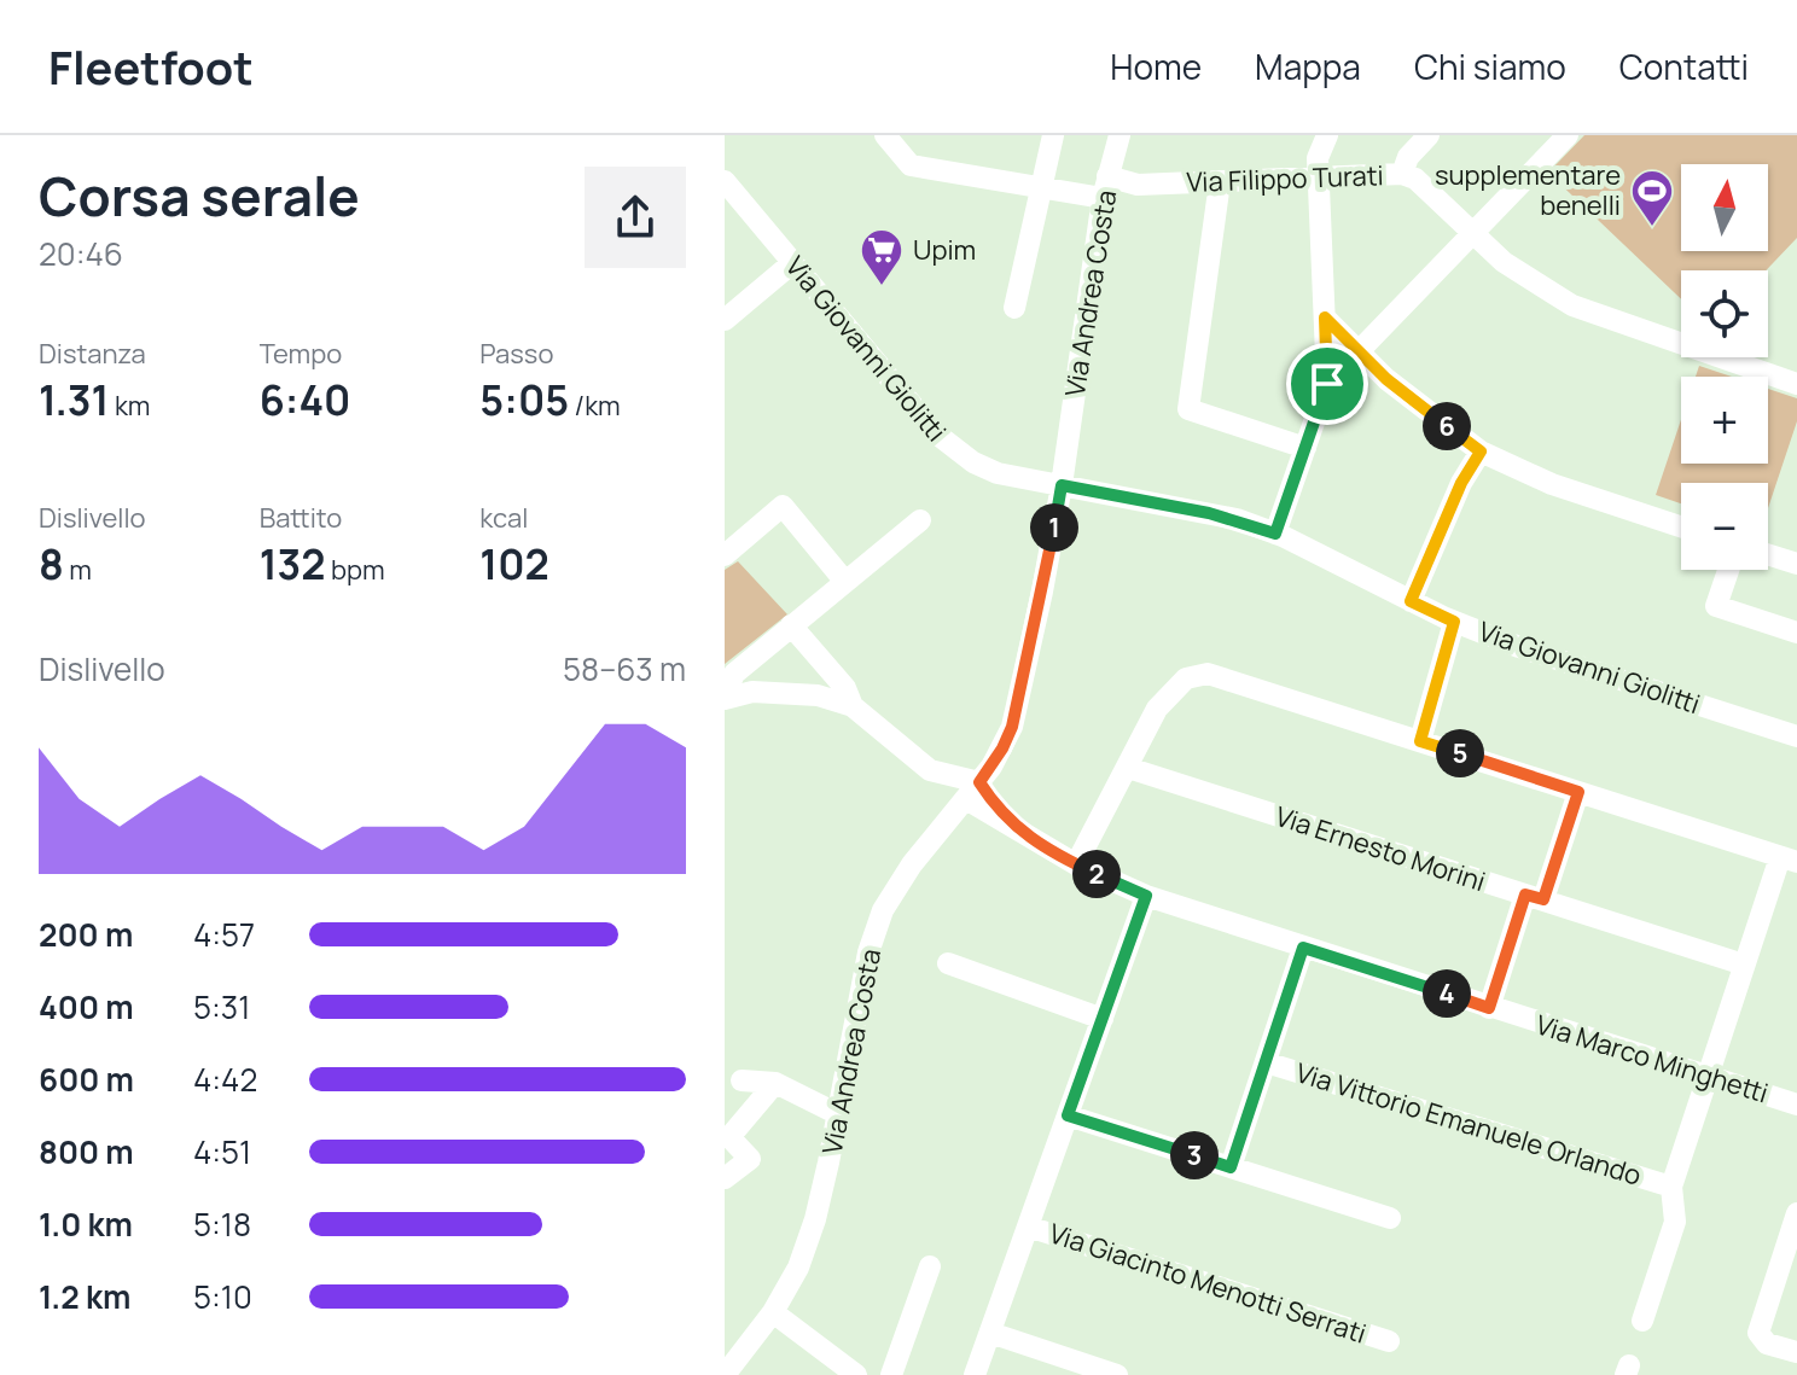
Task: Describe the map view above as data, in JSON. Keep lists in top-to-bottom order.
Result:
{
  "streets": {
    "street": [
      "Via Filippo Turati",
      "Via Andrea Costa",
      "Via Giovanni Giolitti",
      "Via Ernesto Morini",
      "Via Marco Minghetti",
      "Via Vittorio Emanuele Orlando",
      "Via Giacinto Menotti Serrati"
    ]
  },
  "crossings": [
    ["Via Filippo Turati", "Via Andrea Costa"],
    ["Via Andrea Costa", "Via Giovanni Giolitti"],
    ["Via Andrea Costa", "Via Marco Minghetti"]
  ],
  "places": {
    "sports": ["supplementare benelli"],
    "supermarket": ["Upim"]
  },
  "north": "top",
  "page": {
    "header": "Fleetfoot",
    "nav": [
      "Home",
      "Mappa",
      "Chi siamo",
      "Contatti"
    ],
    "heading": ["Corsa serale", "20:46"],
    "map_buttons": ["+", "−"],
    "stats": [
      ["Distanza", "1.31 km"],
      ["Tempo", "6:40"],
      ["Passo", "5:05 /km"],
      ["Dislivello", "8 m"],
      ["Battito", "132 bpm"],
      ["kcal", "102"]
    ],
    "pins": [
      "6",
      "1",
      "5",
      "2",
      "4",
      "3"
    ],
    "chart": ["Dislivello", "58–63 m"],
    "list": [
      {
        "name": "200 m",
        "note": "4:57"
      },
      {
        "name": "400 m",
        "note": "5:31"
      },
      {
        "name": "600 m",
        "note": "4:42"
      },
      {
        "name": "800 m",
        "note": "4:51"
      },
      {
        "name": "1.0 km",
        "note": "5:18"
      },
      {
        "name": "1.2 km",
        "note": "5:10"
      }
    ]
  }
}
